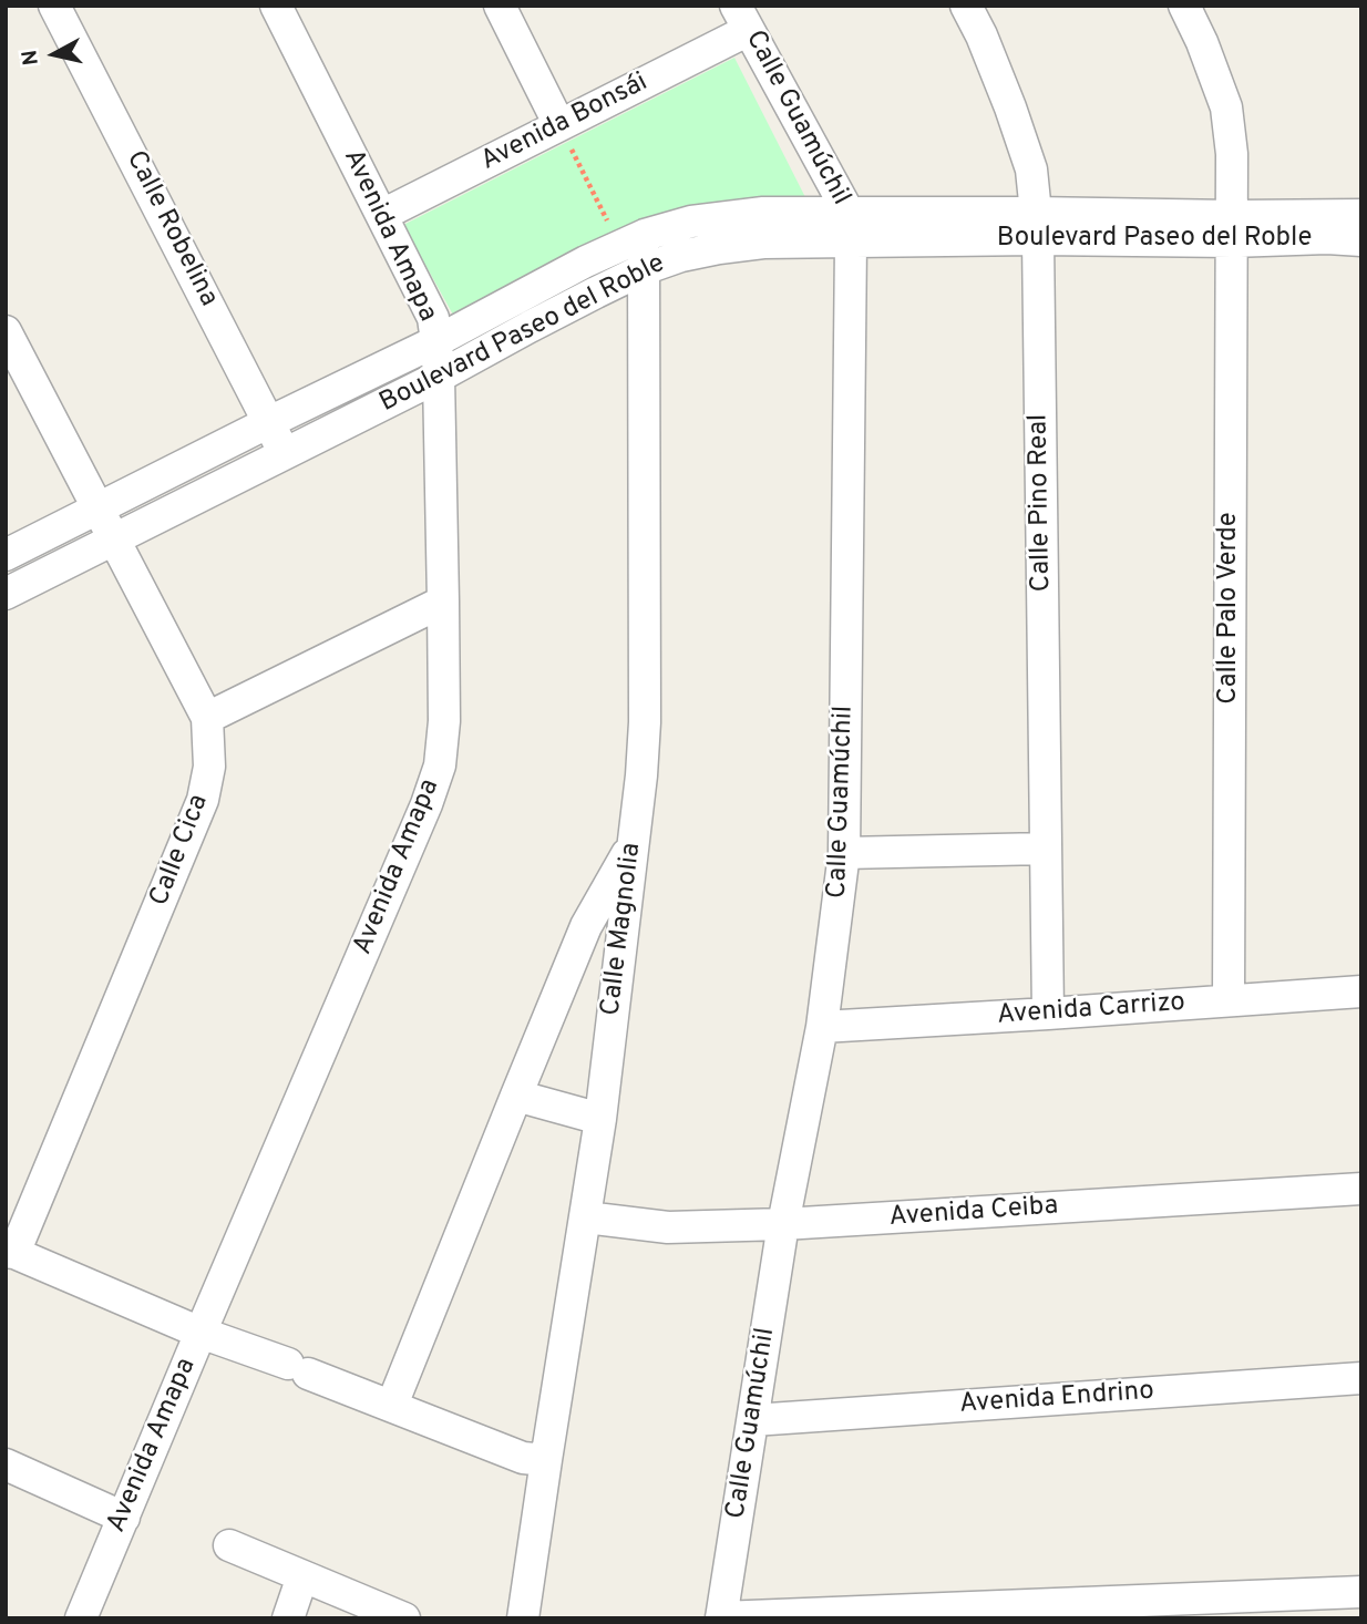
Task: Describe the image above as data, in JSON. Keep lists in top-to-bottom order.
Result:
{
  "streets": {
    "street": [
      "Calle Guamúchil",
      "Avenida Bonsái",
      "Calle Robelina",
      "Avenida Amapa",
      "Boulevard Paseo del Roble",
      "Calle Pino Real",
      "Calle Palo Verde",
      "Calle Cica",
      "Calle Magnolia",
      "Avenida Carrizo",
      "Avenida Ceiba",
      "Avenida Endrino"
    ]
  },
  "crossings": [
    ["Calle Guamúchil", "Avenida Bonsái"],
    ["Calle Guamúchil", "Boulevard Paseo del Roble"],
    ["Calle Guamúchil", "Avenida Carrizo"],
    ["Calle Guamúchil", "Avenida Ceiba"],
    ["Calle Guamúchil", "Avenida Endrino"],
    ["Avenida Bonsái", "Avenida Amapa"],
    ["Calle Robelina", "Boulevard Paseo del Roble"],
    ["Avenida Amapa", "Boulevard Paseo del Roble"],
    ["Boulevard Paseo del Roble", "Calle Pino Real"],
    ["Boulevard Paseo del Roble", "Calle Palo Verde"],
    ["Boulevard Paseo del Roble", "Calle Cica"],
    ["Boulevard Paseo del Roble", "Calle Magnolia"],
    ["Calle Pino Real", "Avenida Carrizo"],
    ["Calle Palo Verde", "Avenida Carrizo"],
    ["Calle Magnolia", "Avenida Ceiba"]
  ],
  "north": "left"
}
